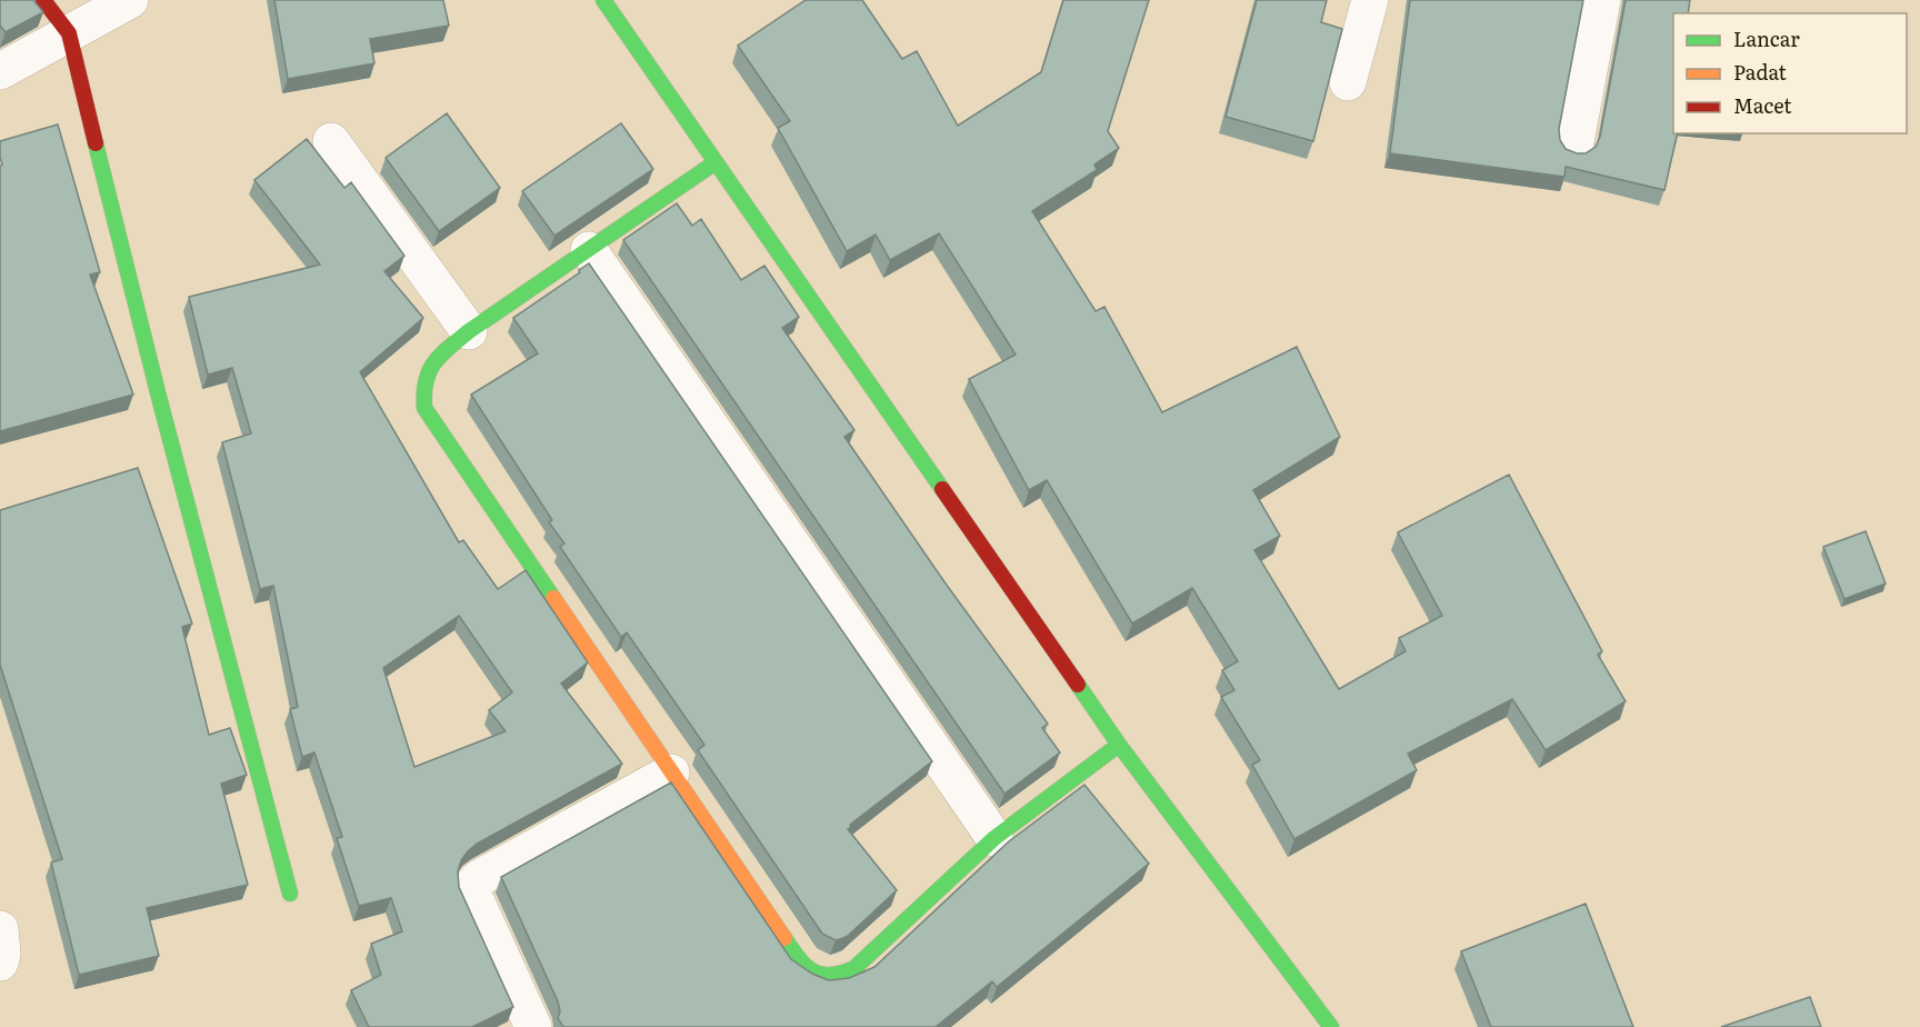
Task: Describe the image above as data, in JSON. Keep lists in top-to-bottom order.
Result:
{
  "legend": ["Lancar", "Padat", "Macet"]
}
